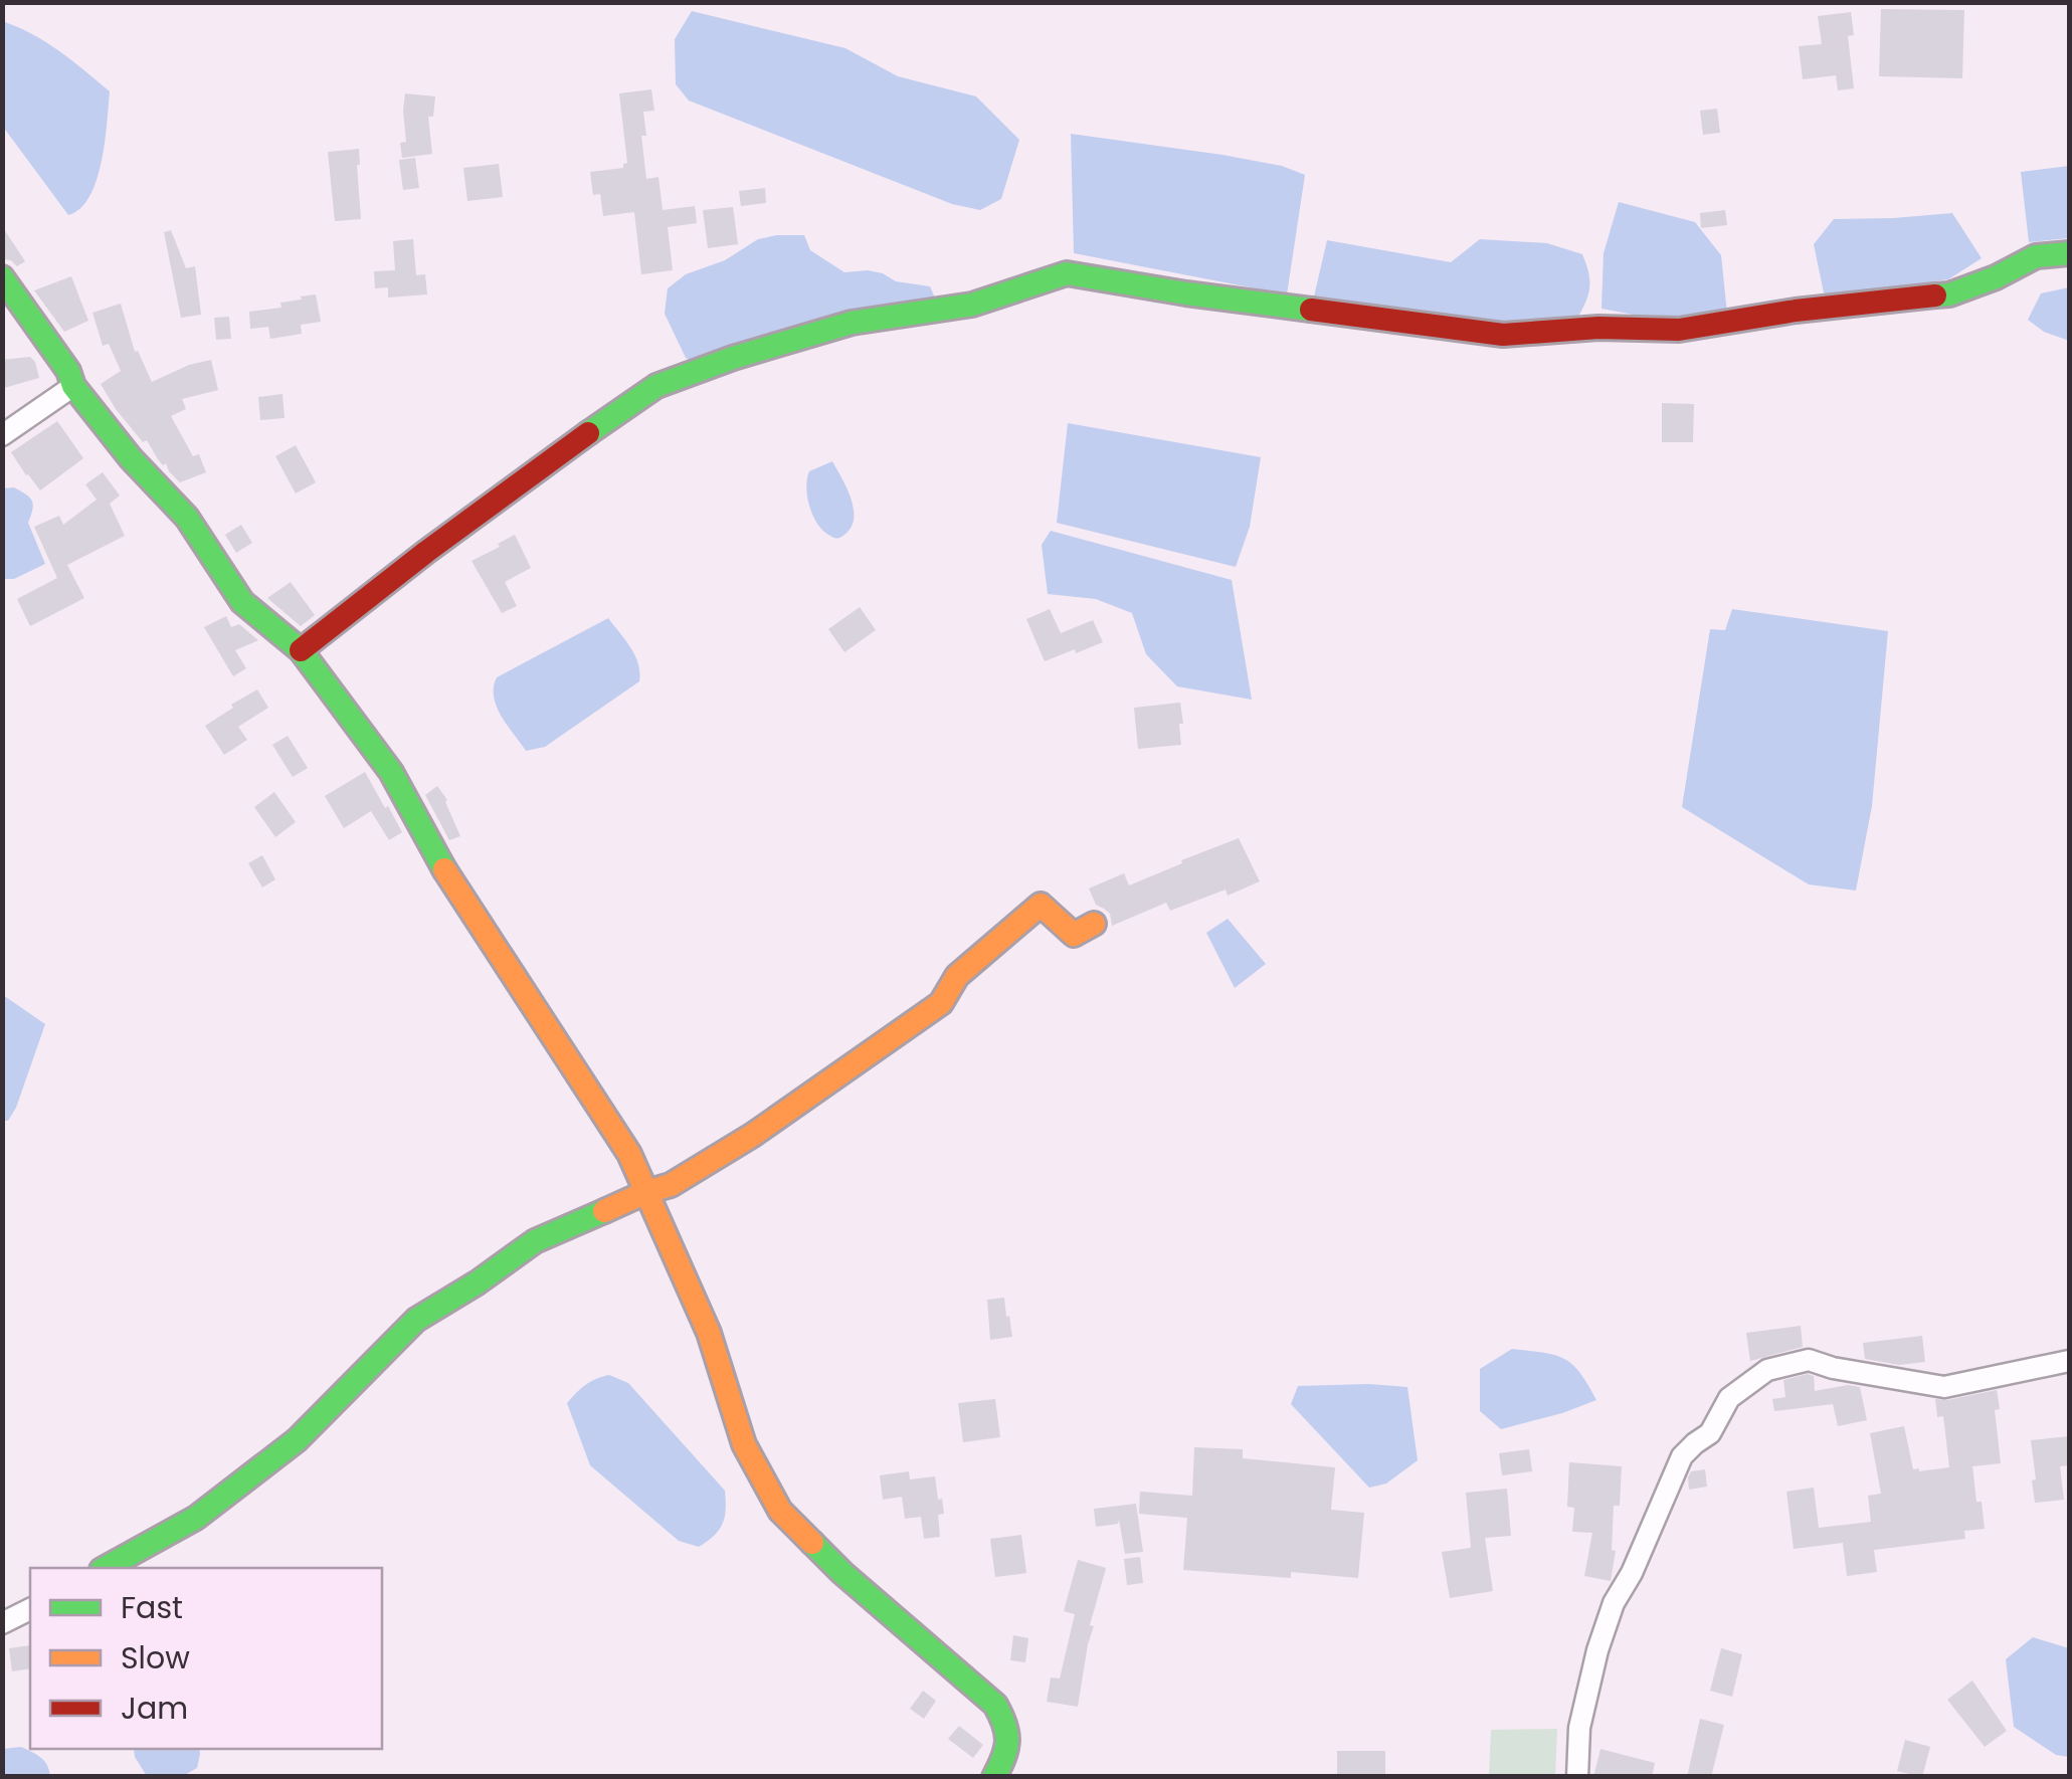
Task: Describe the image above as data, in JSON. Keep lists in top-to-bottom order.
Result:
{
  "legend": ["Fast", "Slow", "Jam"]
}
